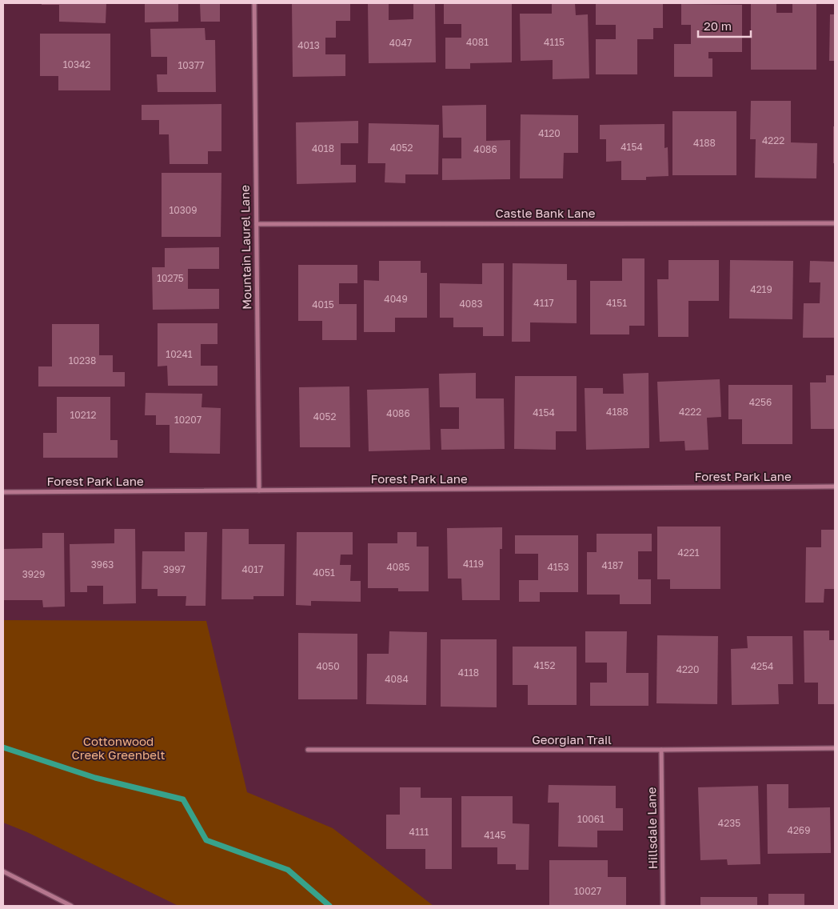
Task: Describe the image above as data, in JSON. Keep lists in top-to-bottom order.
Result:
{
  "streets": {
    "street": [
      "Castle Bank Lane",
      "Mountain Laurel Lane",
      "Forest Park Lane",
      "Georgian Trail",
      "Hillsdale Lane"
    ]
  },
  "crossings": [
    ["Castle Bank Lane", "Mountain Laurel Lane"],
    ["Mountain Laurel Lane", "Forest Park Lane"],
    ["Georgian Trail", "Hillsdale Lane"]
  ],
  "parks": ["Cottonwood Creek Greenbelt"],
  "house_numbers": [
    "4081",
    "4115",
    "4047",
    "4013",
    "10342",
    "10377",
    "4120",
    "4222",
    "4188",
    "4154",
    "4052",
    "4018",
    "4086",
    "10309",
    "10275",
    "4219",
    "4049",
    "4117",
    "4151",
    "4083",
    "4015",
    "10241",
    "10238",
    "4256",
    "4188",
    "4222",
    "4154",
    "4086",
    "10212",
    "4052",
    "10207",
    "4221",
    "4119",
    "3963",
    "4187",
    "4085",
    "4153",
    "3997",
    "4017",
    "4051",
    "3929",
    "4152",
    "4050",
    "4254",
    "4220",
    "4118",
    "4084",
    "10061",
    "4235",
    "4269",
    "4111",
    "4145",
    "10027"
  ],
  "scale_bar": "20 m"
}
